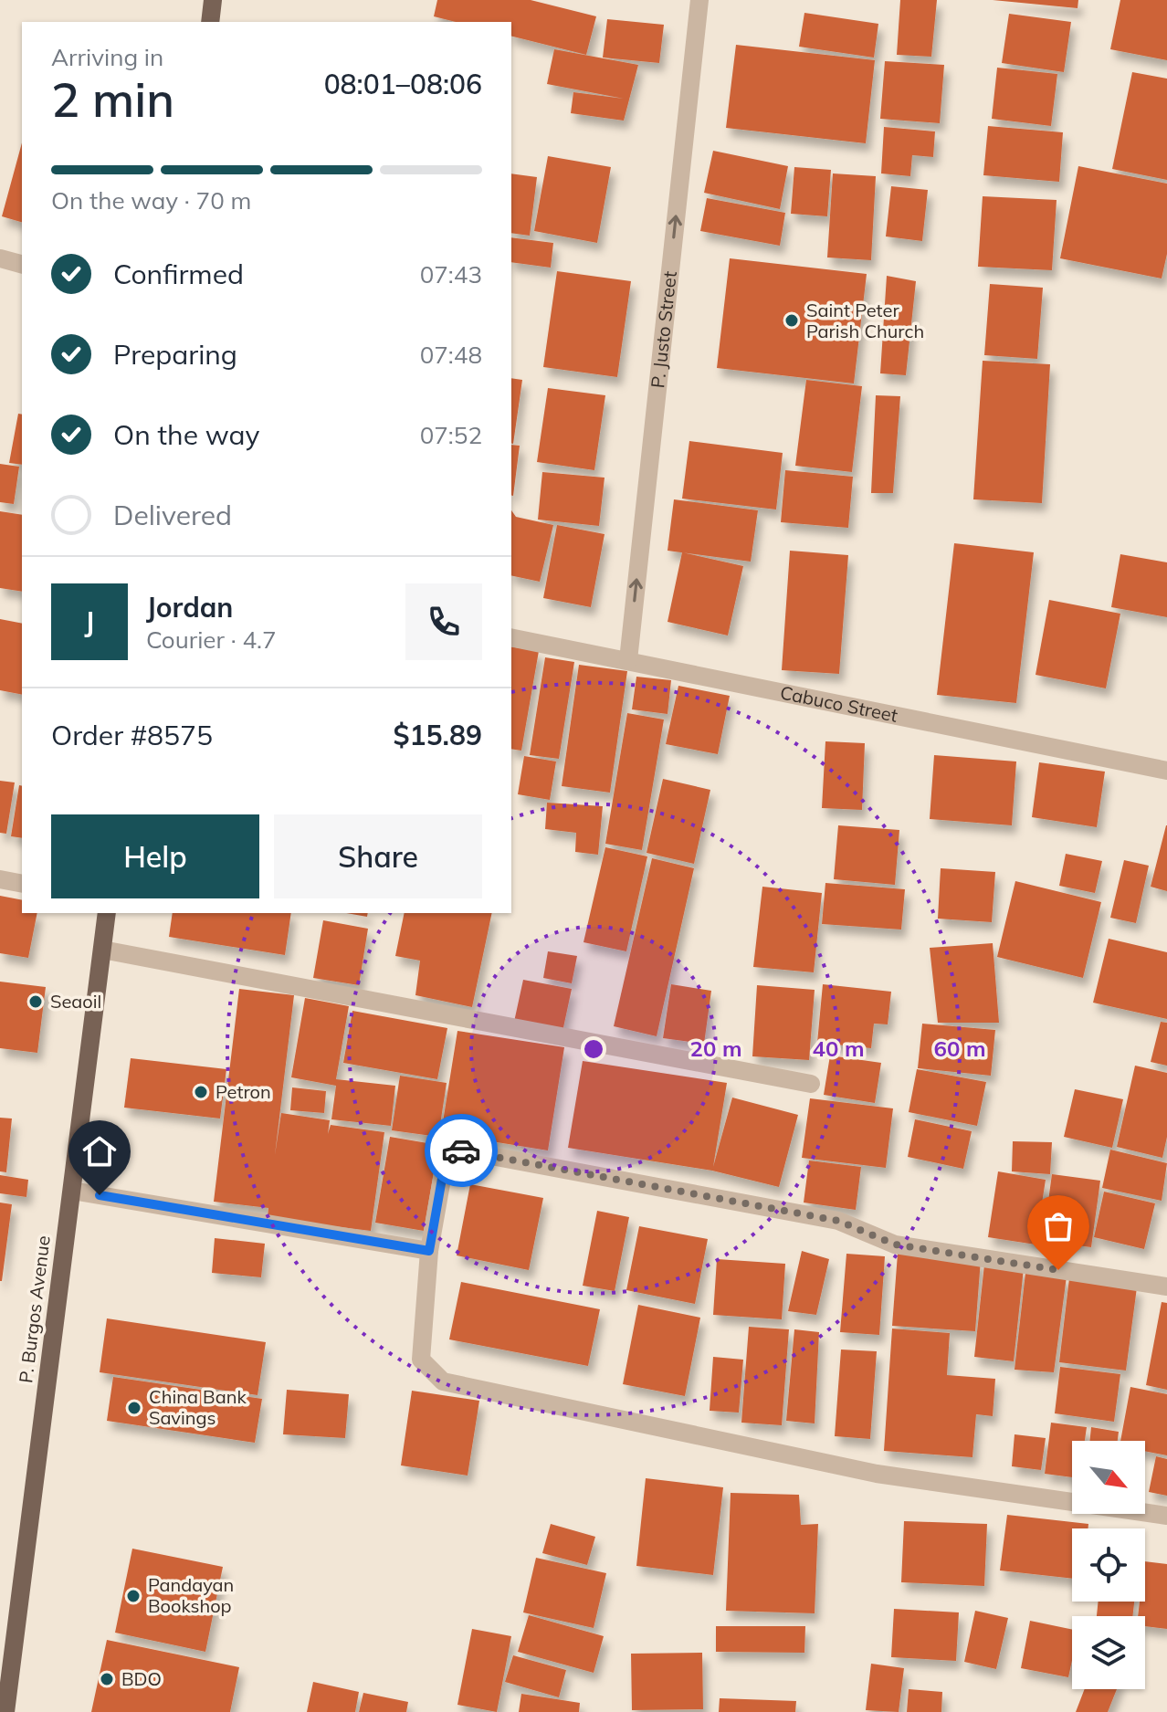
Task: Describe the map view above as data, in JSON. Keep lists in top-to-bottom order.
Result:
{
  "streets": {
    "main road": ["P. Burgos Avenue"],
    "street": ["P. Justo Street", "Cabuco Street"]
  },
  "crossings": [
    ["P. Justo Street", "Cabuco Street"]
  ],
  "one_way": ["P. Justo Street"],
  "places": [
    "Saint Peter Parish Church",
    "Seaoil",
    "Petron",
    "China Bank Savings",
    "Pandayan Bookshop",
    "BDO"
  ],
  "north": "bottom right",
  "page": {
    "heading": ["2 min", "Arriving in", "08:01–08:06"],
    "panel": [
      "Jordan",
      "Courier · 4.7",
      "Order #8575",
      "$15.89"
    ],
    "bar": "On the way · 70 m",
    "list": [
      ["Confirmed", "07:43"],
      ["Preparing", "07:48"],
      ["On the way", "07:52"],
      "Delivered"
    ],
    "round": "J",
    "buttons": ["Help", "Share"]
  },
  "rings": ["20 m", "40 m", "60 m"]
}
